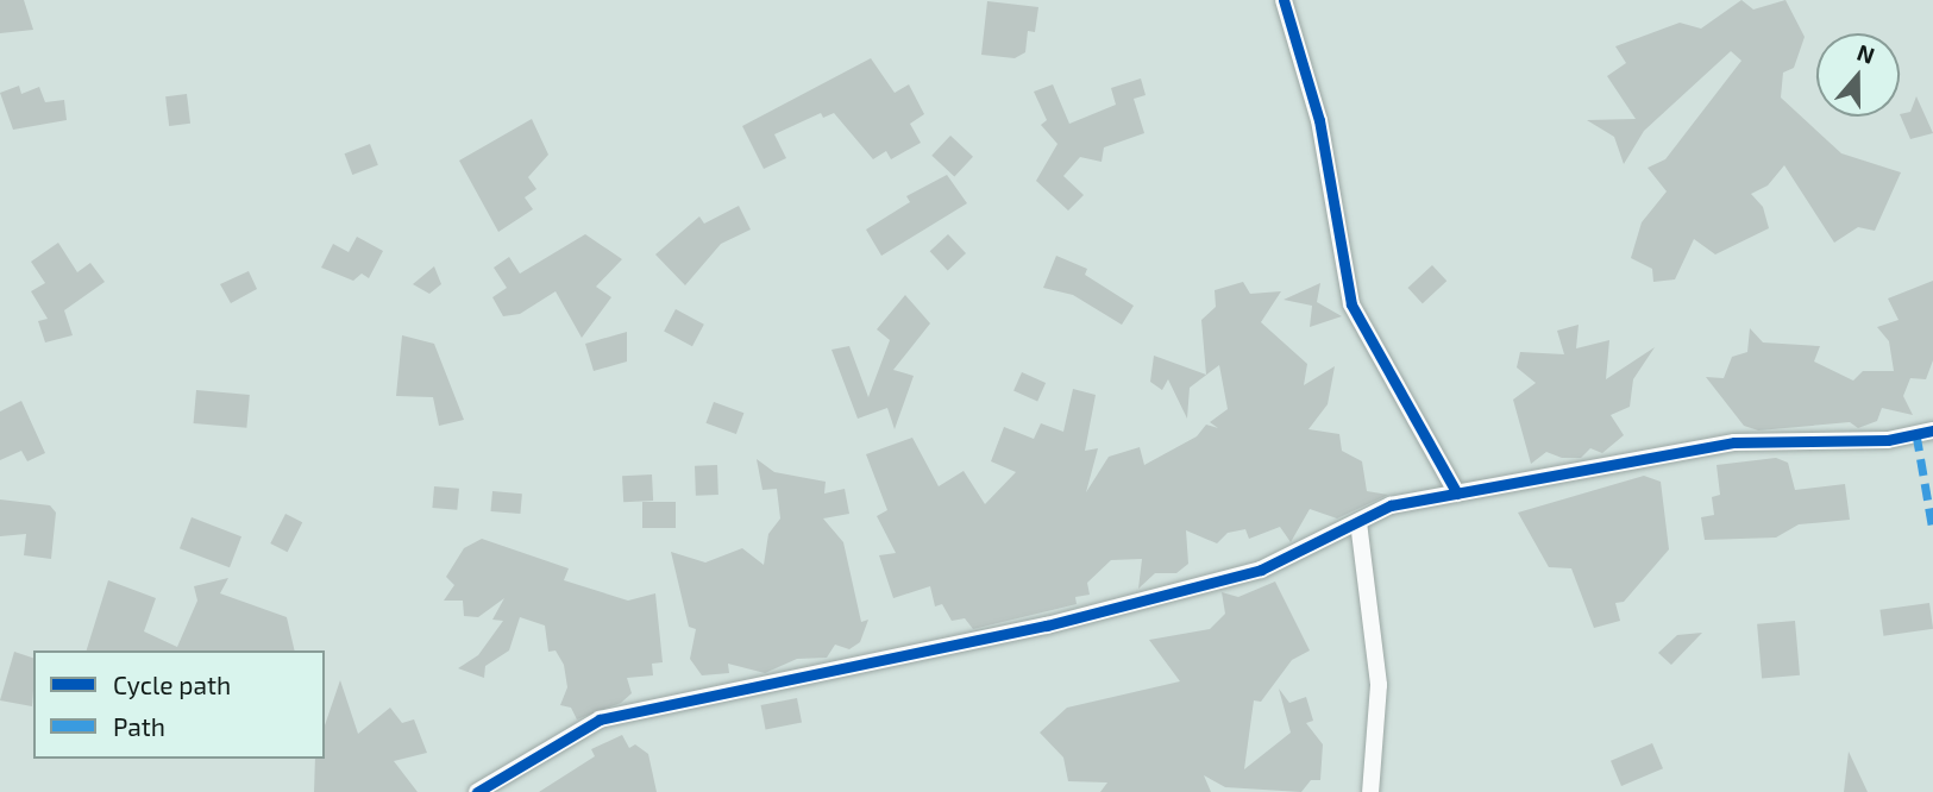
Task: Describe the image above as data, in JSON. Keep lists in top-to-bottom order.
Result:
{
  "legend": ["Cycle path", "Path"],
  "north": "top"
}
